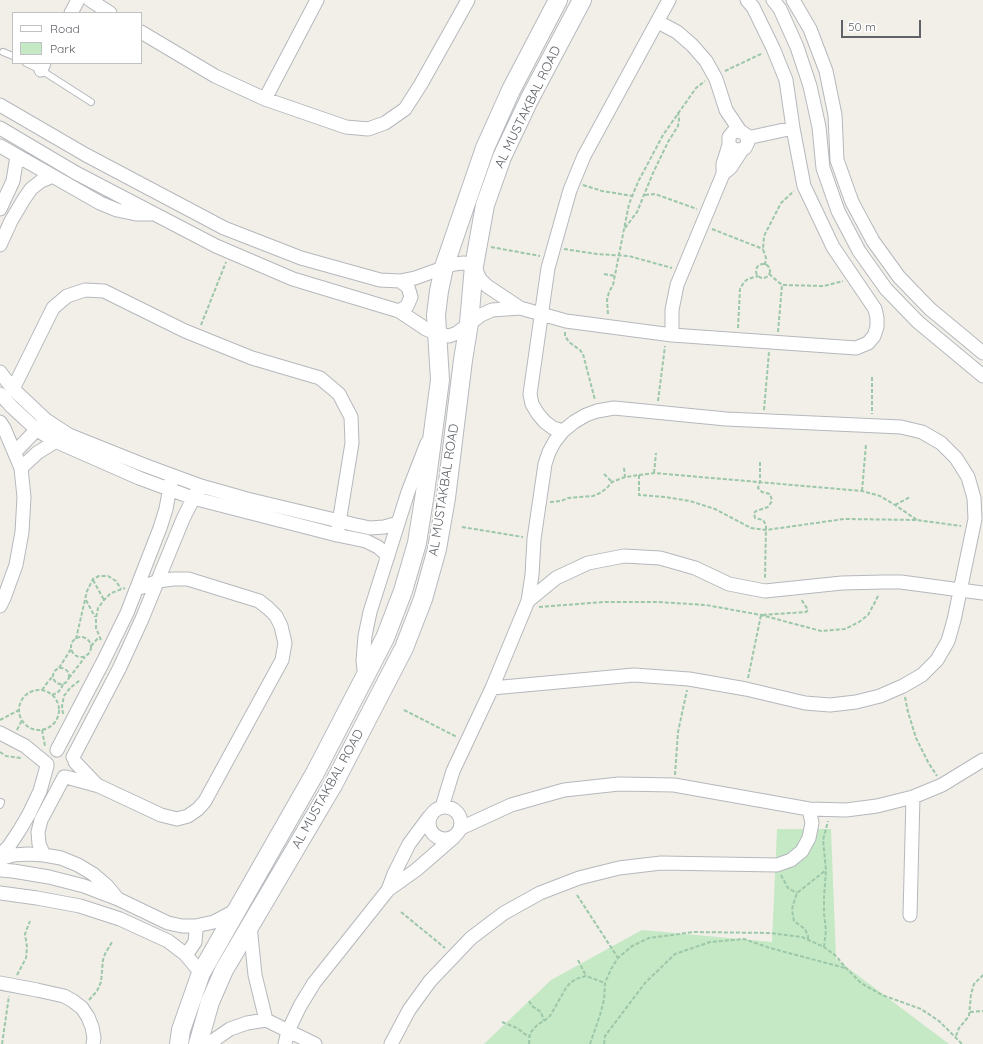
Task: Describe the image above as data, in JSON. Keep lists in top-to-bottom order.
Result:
{
  "streets": {
    "main road": ["AL MUSTAKBAL ROAD"]
  },
  "legend": ["Road", "Park"],
  "scale_bar": "50 m"
}
